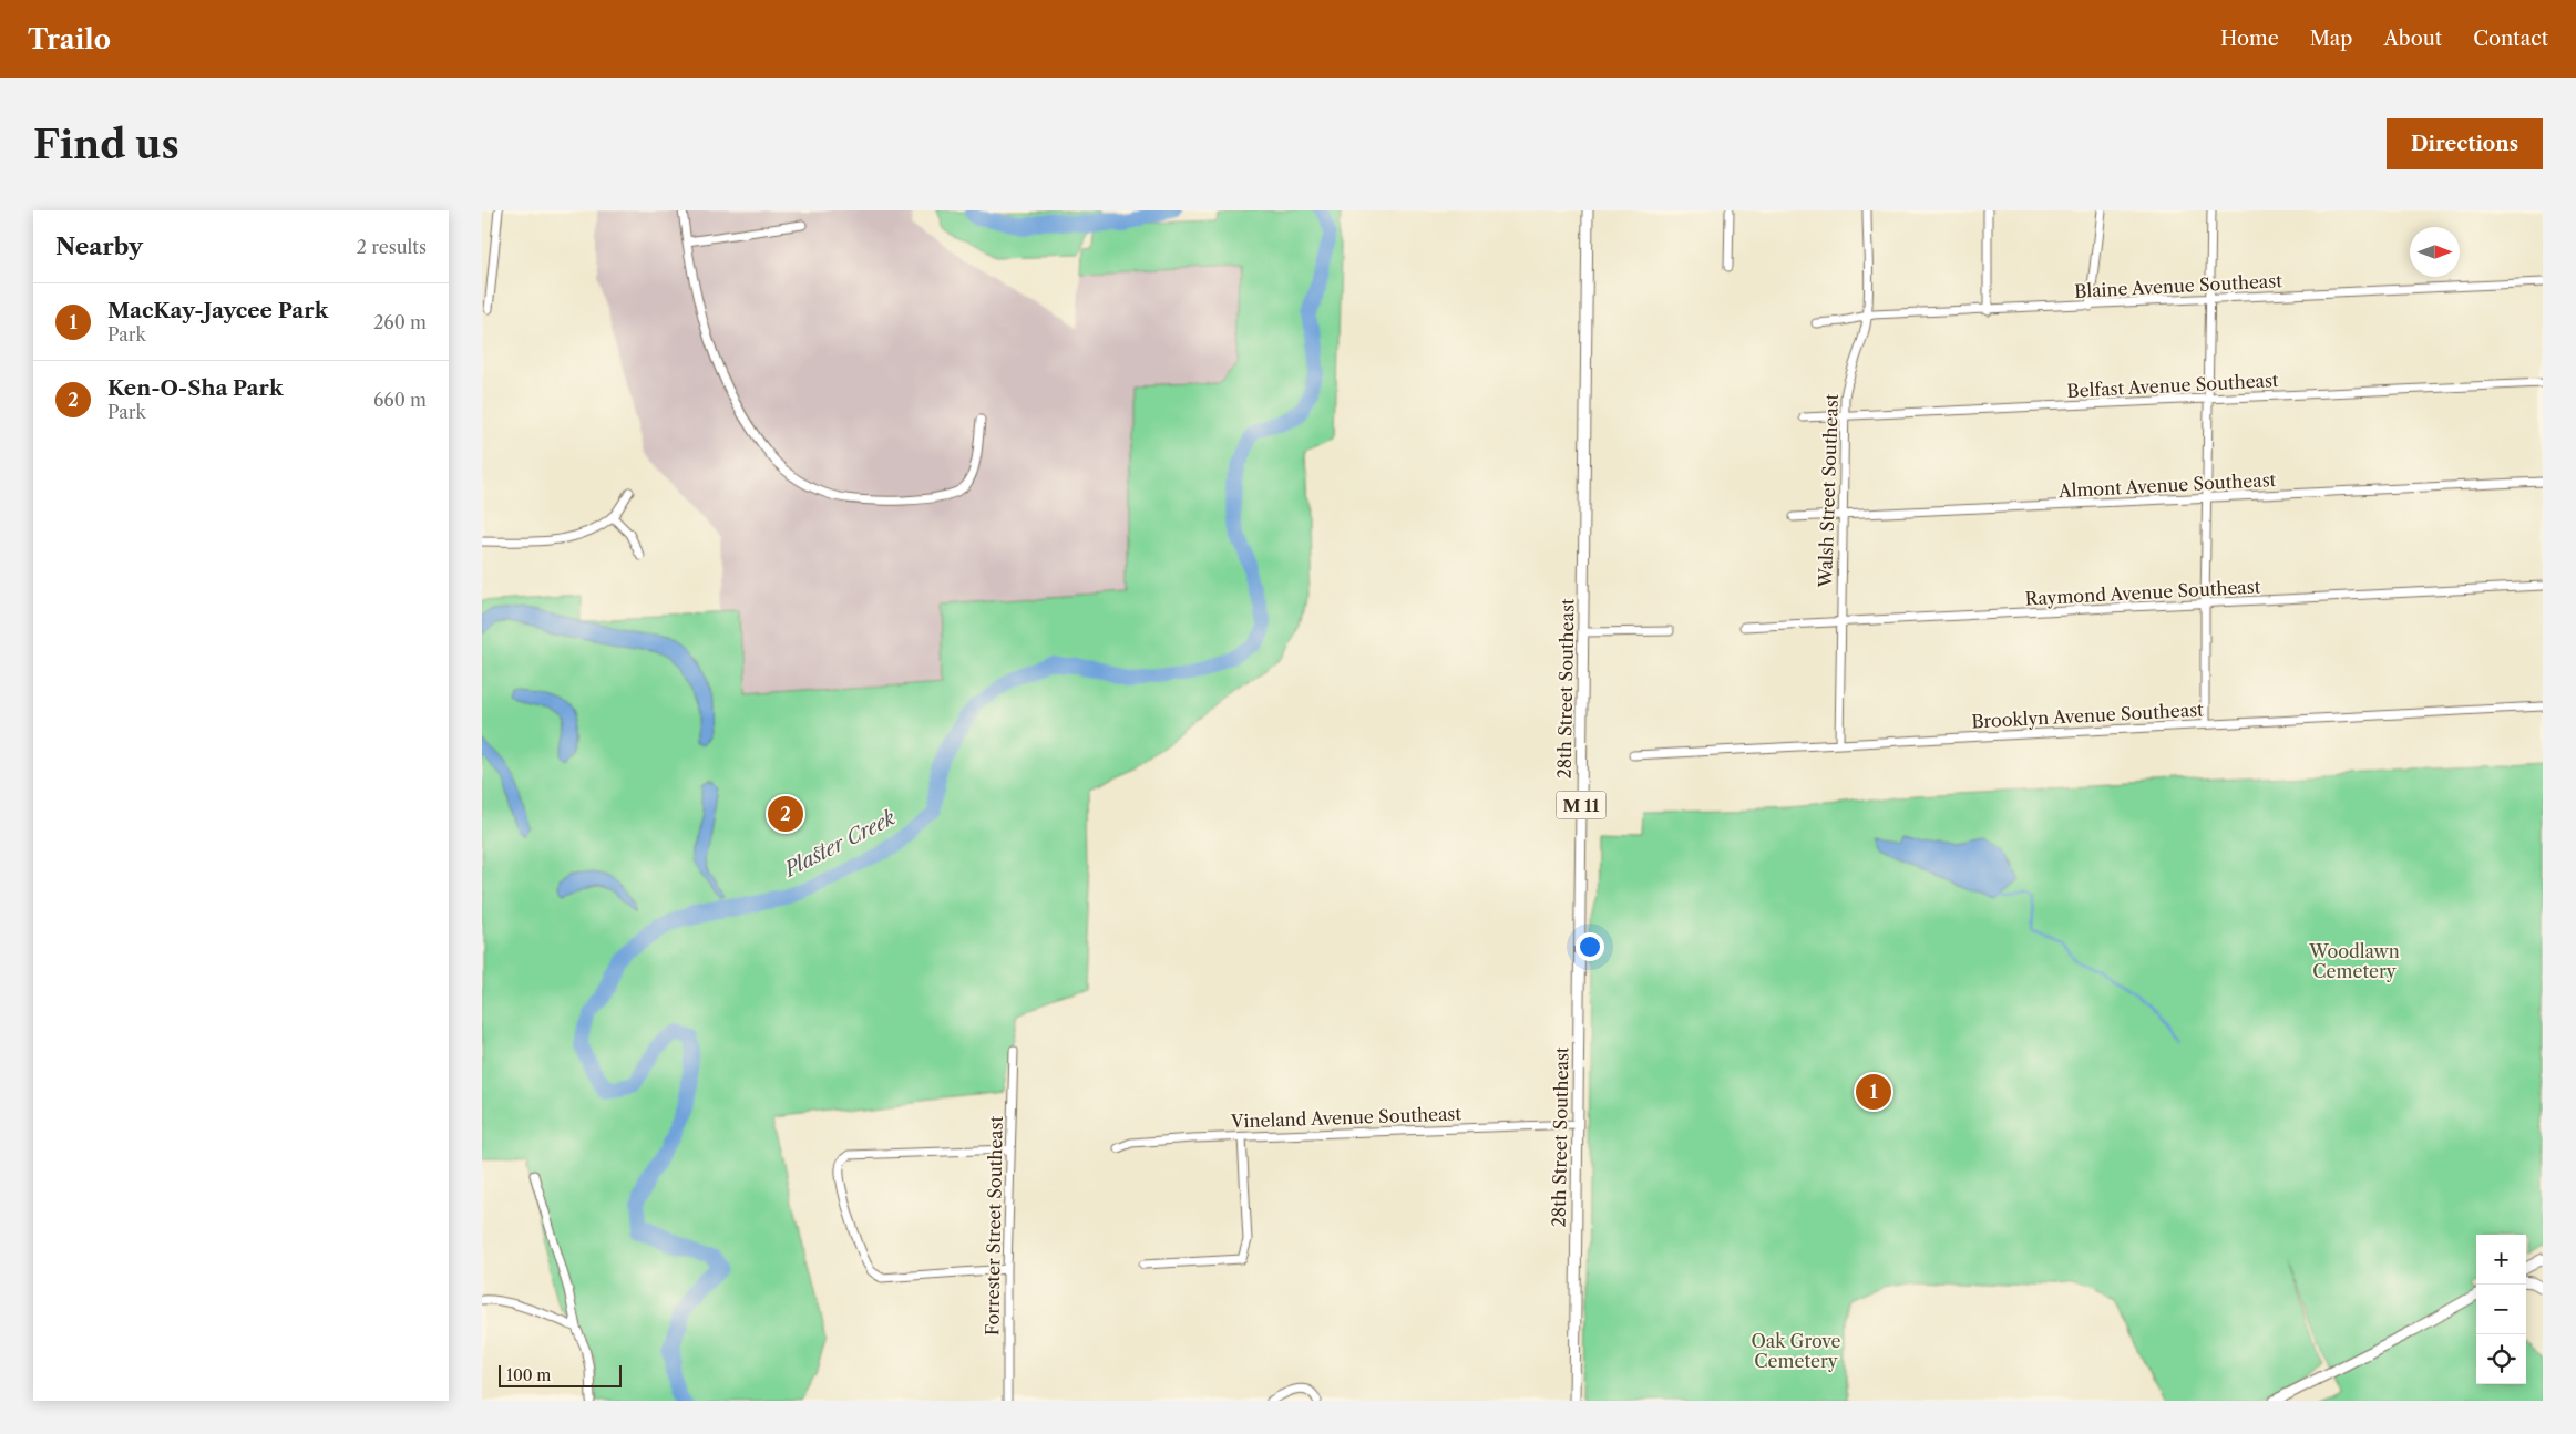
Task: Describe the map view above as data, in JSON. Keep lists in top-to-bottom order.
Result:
{
  "streets": {
    "main road": ["28th Street Southeast", "M 11"],
    "street": [
      "Blaine Avenue Southeast",
      "Belfast Avenue Southeast",
      "Almont Avenue Southeast",
      "Walsh Street Southeast",
      "Raymond Avenue Southeast",
      "Brooklyn Avenue Southeast",
      "Vineland Avenue Southeast",
      "Forrester Street Southeast"
    ]
  },
  "crossings": [
    ["Blaine Avenue Southeast", "Walsh Street Southeast"],
    ["Belfast Avenue Southeast", "Walsh Street Southeast"],
    ["Almont Avenue Southeast", "Walsh Street Southeast"],
    ["Walsh Street Southeast", "Raymond Avenue Southeast"],
    ["Walsh Street Southeast", "Brooklyn Avenue Southeast"],
    ["28th Street Southeast", "Vineland Avenue Southeast"]
  ],
  "water": ["Plaster Creek"],
  "parks": ["Woodlawn Cemetery", "Oak Grove Cemetery"],
  "scale_bar": "100 m",
  "north": "right",
  "page": {
    "header": "Trailo",
    "nav": [
      "Home",
      "Map",
      "About",
      "Contact"
    ],
    "buttons": "Directions",
    "title": "Find us",
    "heading": ["Nearby", "2 results"],
    "list": [
      {
        "mark": "1",
        "name": "MacKay-Jaycee Park",
        "note": "Park",
        "value": "260 m"
      },
      {
        "mark": "2",
        "name": "Ken-O-Sha Park",
        "note": "Park",
        "value": "660 m"
      }
    ],
    "pins": ["2", "1"],
    "map_buttons": ["+", "−"],
    "scale": "100 m"
  }
}
